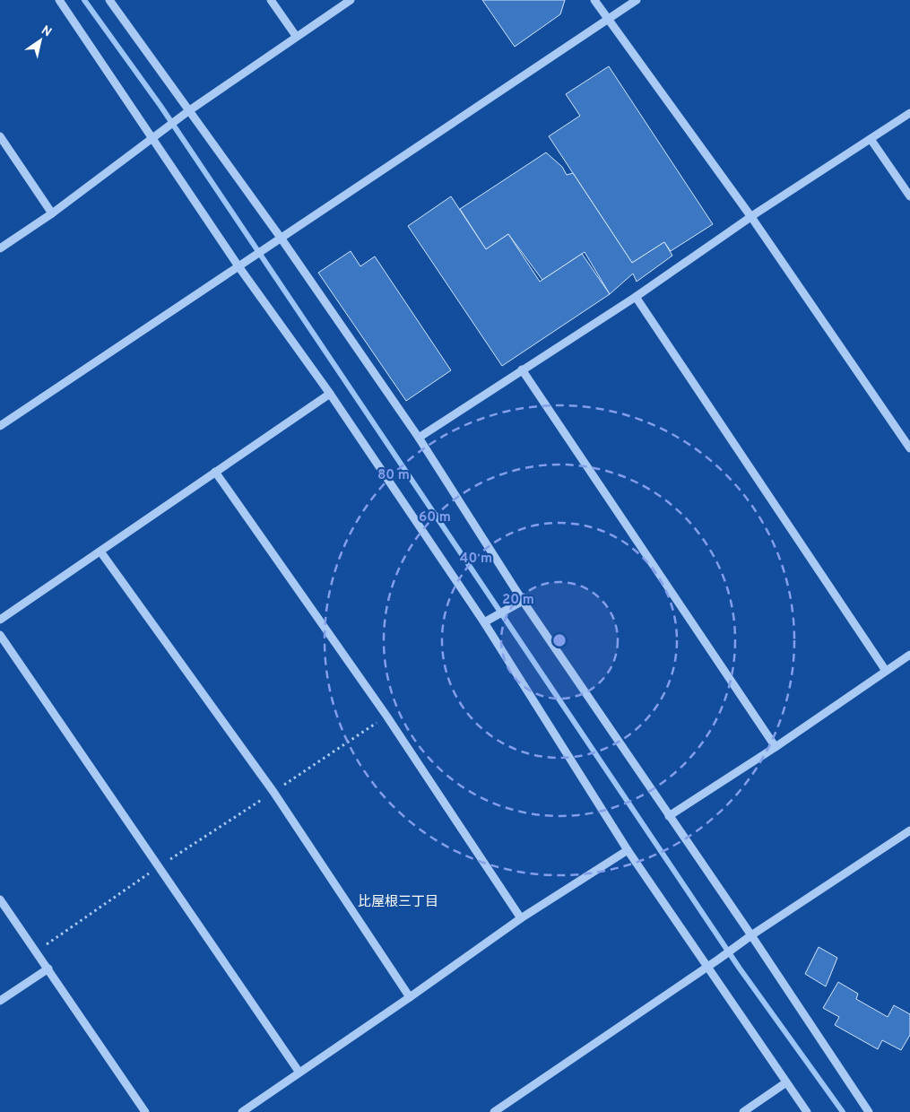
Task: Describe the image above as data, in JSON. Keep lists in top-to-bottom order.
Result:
{
  "districts": ["比屋根三丁目"],
  "north": "top right",
  "rings": [
    "80 m",
    "60 m",
    "40 m",
    "20 m"
  ]
}
